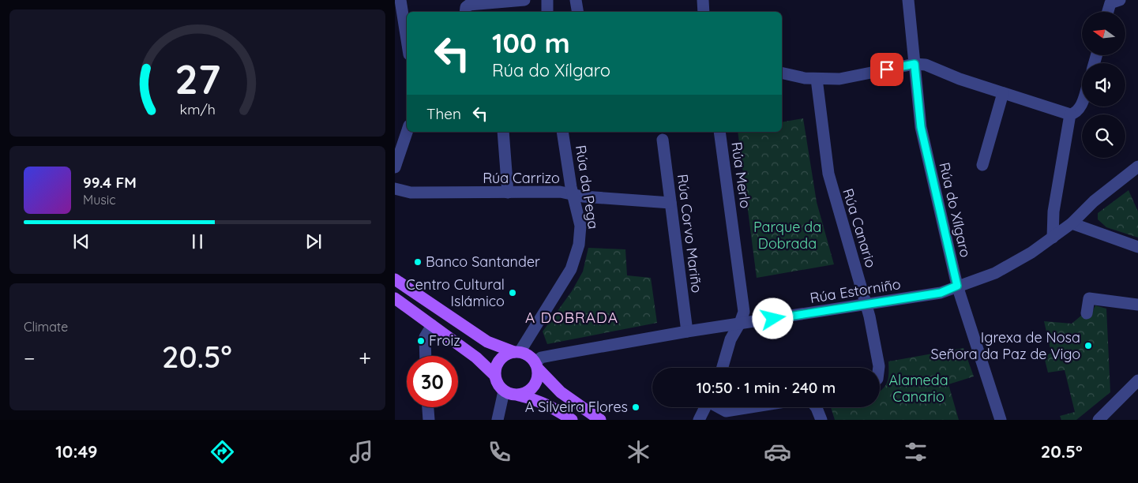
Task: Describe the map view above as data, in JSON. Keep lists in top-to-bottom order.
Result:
{
  "streets": {
    "street": [
      "Rúa Merlo",
      "Rúa Carrizo",
      "Rúa da Pega",
      "Rúa do Xílgaro",
      "Rúa Canario",
      "Rúa Corvo Mariño",
      "Rúa Estorniño"
    ]
  },
  "crossings": [
    ["Rúa Merlo", "Rúa Estorniño"],
    ["Rúa Carrizo", "Rúa da Pega"],
    ["Rúa Carrizo", "Rúa Corvo Mariño"],
    ["Rúa da Pega", "Rúa Estorniño"],
    ["Rúa do Xílgaro", "Rúa Estorniño"],
    ["Rúa Canario", "Rúa Estorniño"],
    ["Rúa Corvo Mariño", "Rúa Estorniño"]
  ],
  "districts": ["A DOBRADA"],
  "parks": ["Parque da Dobrada", "Alameda Canario"],
  "places": [
    "Banco Santander",
    "Centro Cultural Islámico",
    "Froiz",
    "Igrexa de Nosa Señora da Paz de Vigo",
    "A Silveira Flores"
  ],
  "north": "left",
  "page": {
    "turn": ["100 m", "Rúa do Xílgaro"],
    "then": "Then",
    "song": ["99.4 FM", "Music"],
    "tile": "Climate",
    "heat": ["−", "20.5°", "+"],
    "limit": "30",
    "trip": "10:50 · 1 min · 240 m",
    "tabs": ["10:49", "20.5°"],
    "gauge": ["27", "km/h"]
  }
}
